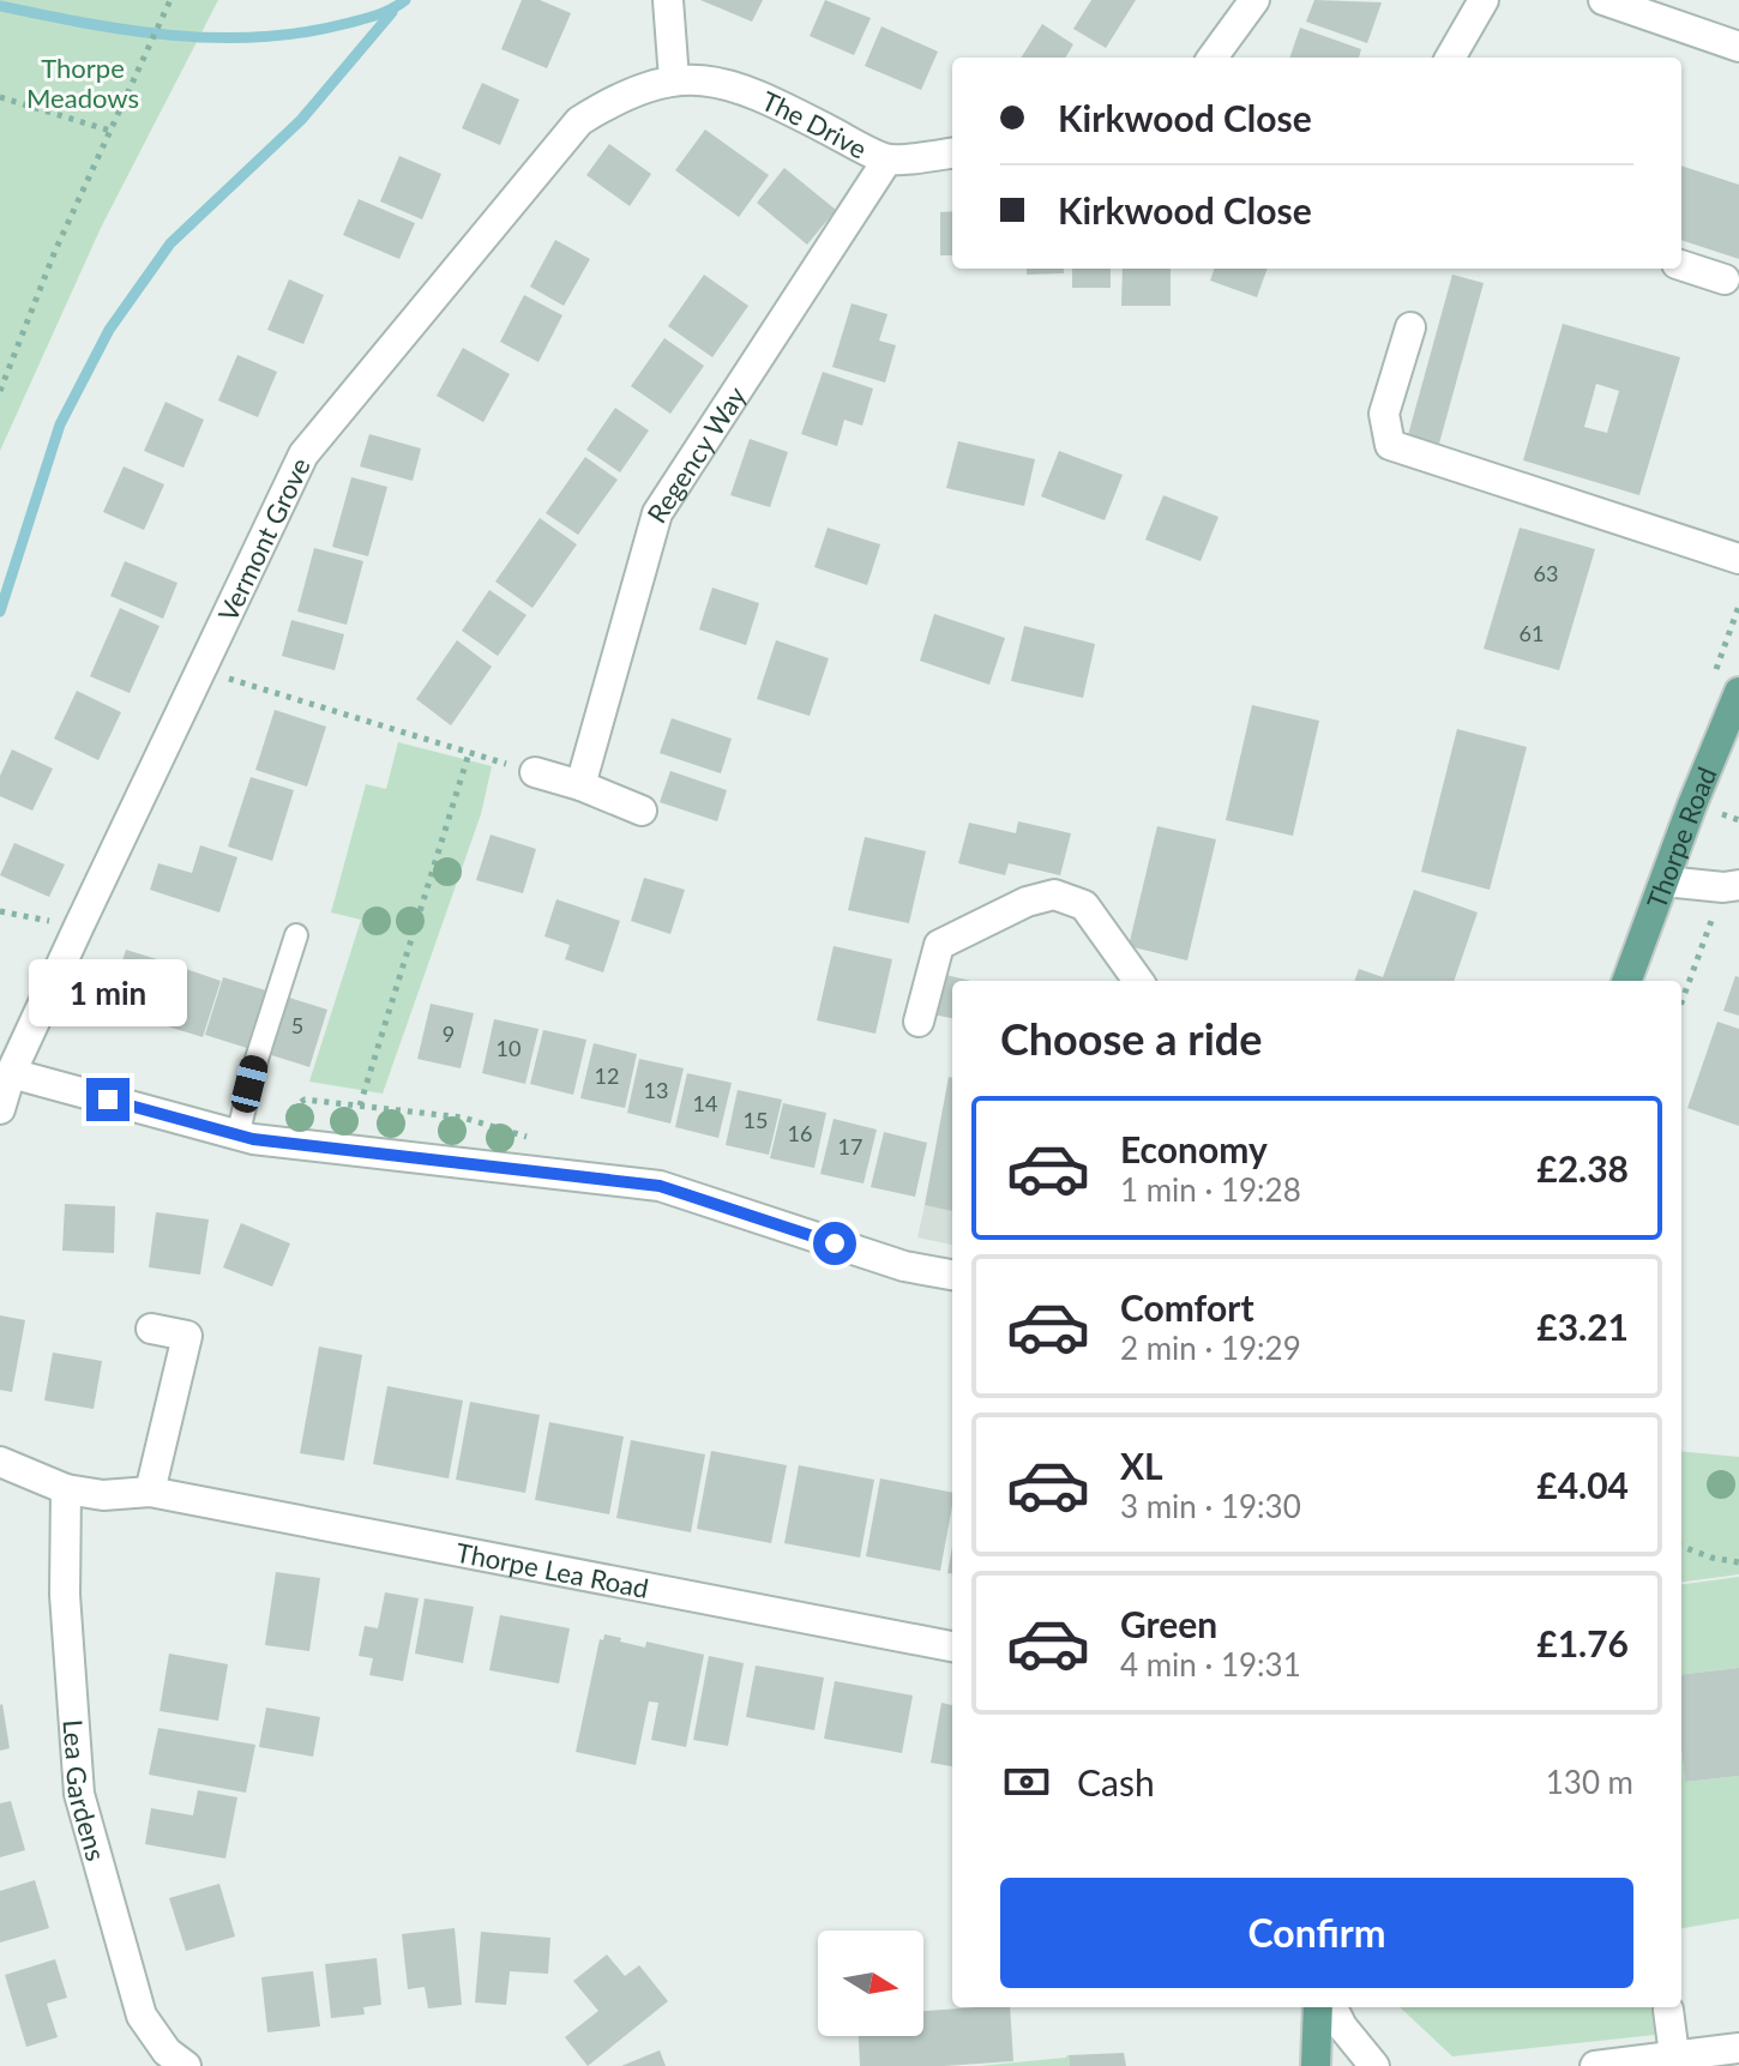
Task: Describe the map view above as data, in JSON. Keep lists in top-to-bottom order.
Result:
{
  "streets": {
    "main road": ["Thorpe Road"],
    "street": [
      "The Drive",
      "Regency Way",
      "Vermont Grove",
      "Thorpe Lea Road",
      "Lea Gardens"
    ]
  },
  "crossings": [
    ["The Drive", "Regency Way"],
    ["The Drive", "Vermont Grove"],
    ["Thorpe Lea Road", "Lea Gardens"]
  ],
  "parks": ["Thorpe Meadows"],
  "house_numbers": [
    "63",
    "61",
    "5",
    "9",
    "10",
    "12",
    "13",
    "14",
    "15",
    "16",
    "17"
  ],
  "north": "right",
  "page": {
    "banner": ["Kirkwood Close", "Kirkwood Close"],
    "bubble": "1 min",
    "heading": "Choose a ride",
    "list": [
      {
        "name": "Economy",
        "note": "1 min · 19:28",
        "value": "£2.38"
      },
      {
        "name": "Comfort",
        "note": "2 min · 19:29",
        "value": "£3.21"
      },
      {
        "name": "XL",
        "note": "3 min · 19:30",
        "value": "£4.04"
      },
      {
        "name": "Green",
        "note": "4 min · 19:31",
        "value": "£1.76"
      }
    ],
    "pay": ["Cash", "130 m"],
    "buttons": "Confirm"
  }
}
